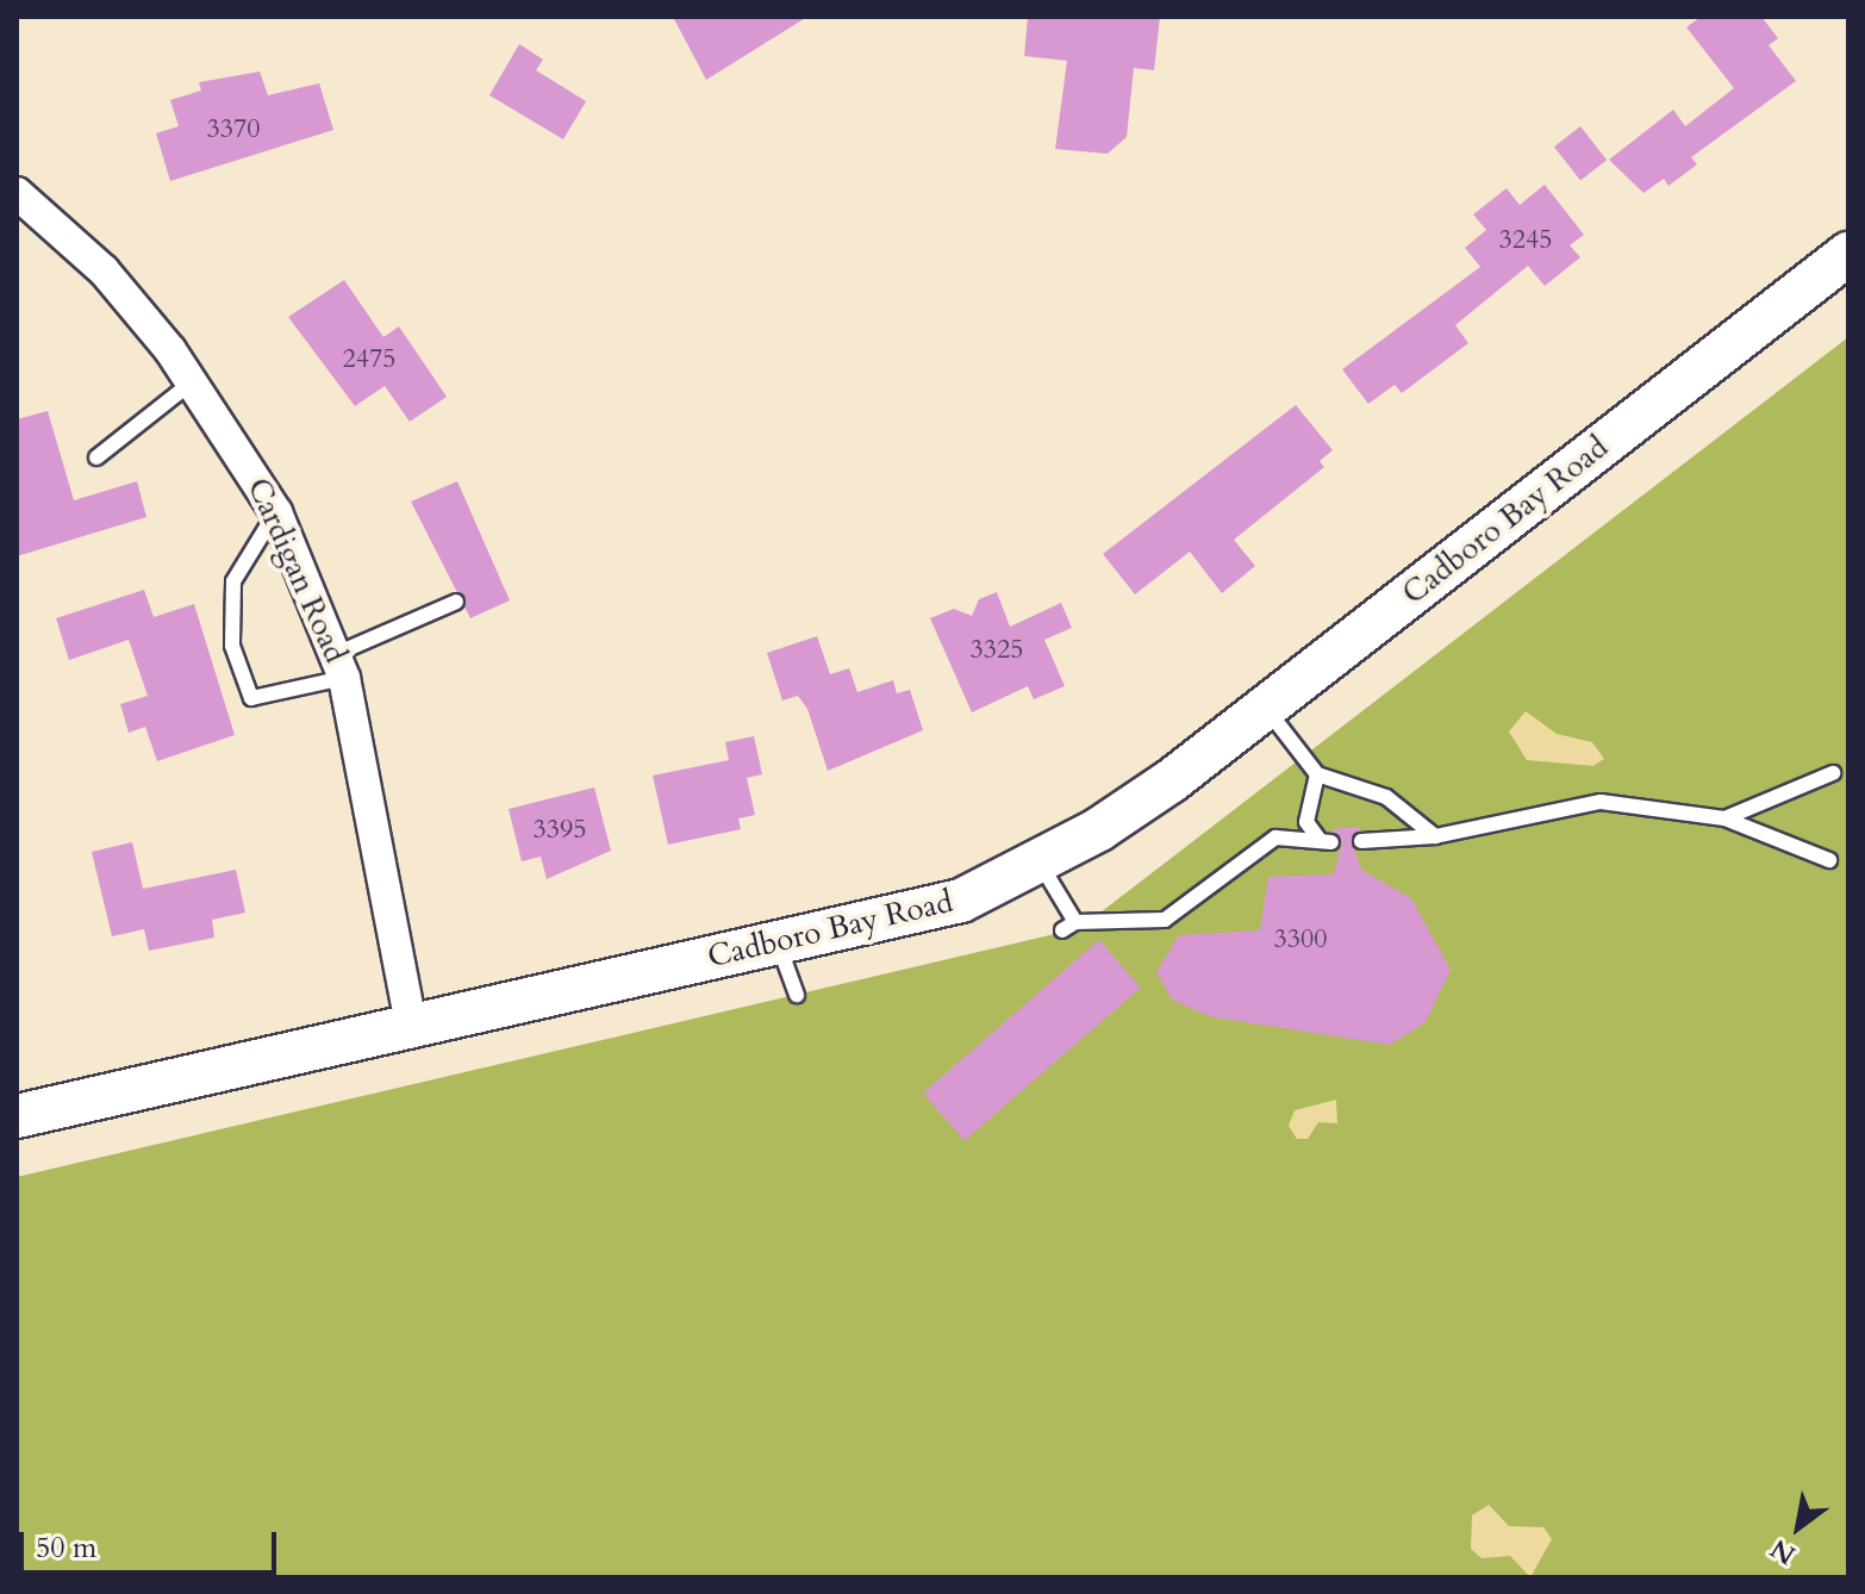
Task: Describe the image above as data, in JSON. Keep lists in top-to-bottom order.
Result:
{
  "streets": {
    "main road": ["Cadboro Bay Road"],
    "street": ["Cardigan Road"]
  },
  "crossings": [
    ["Cadboro Bay Road", "Cardigan Road"]
  ],
  "house_numbers": [
    "3370",
    "3245",
    "2475",
    "3325",
    "3395",
    "3300"
  ],
  "scale_bar": "50 m",
  "north": "bottom left"
}
